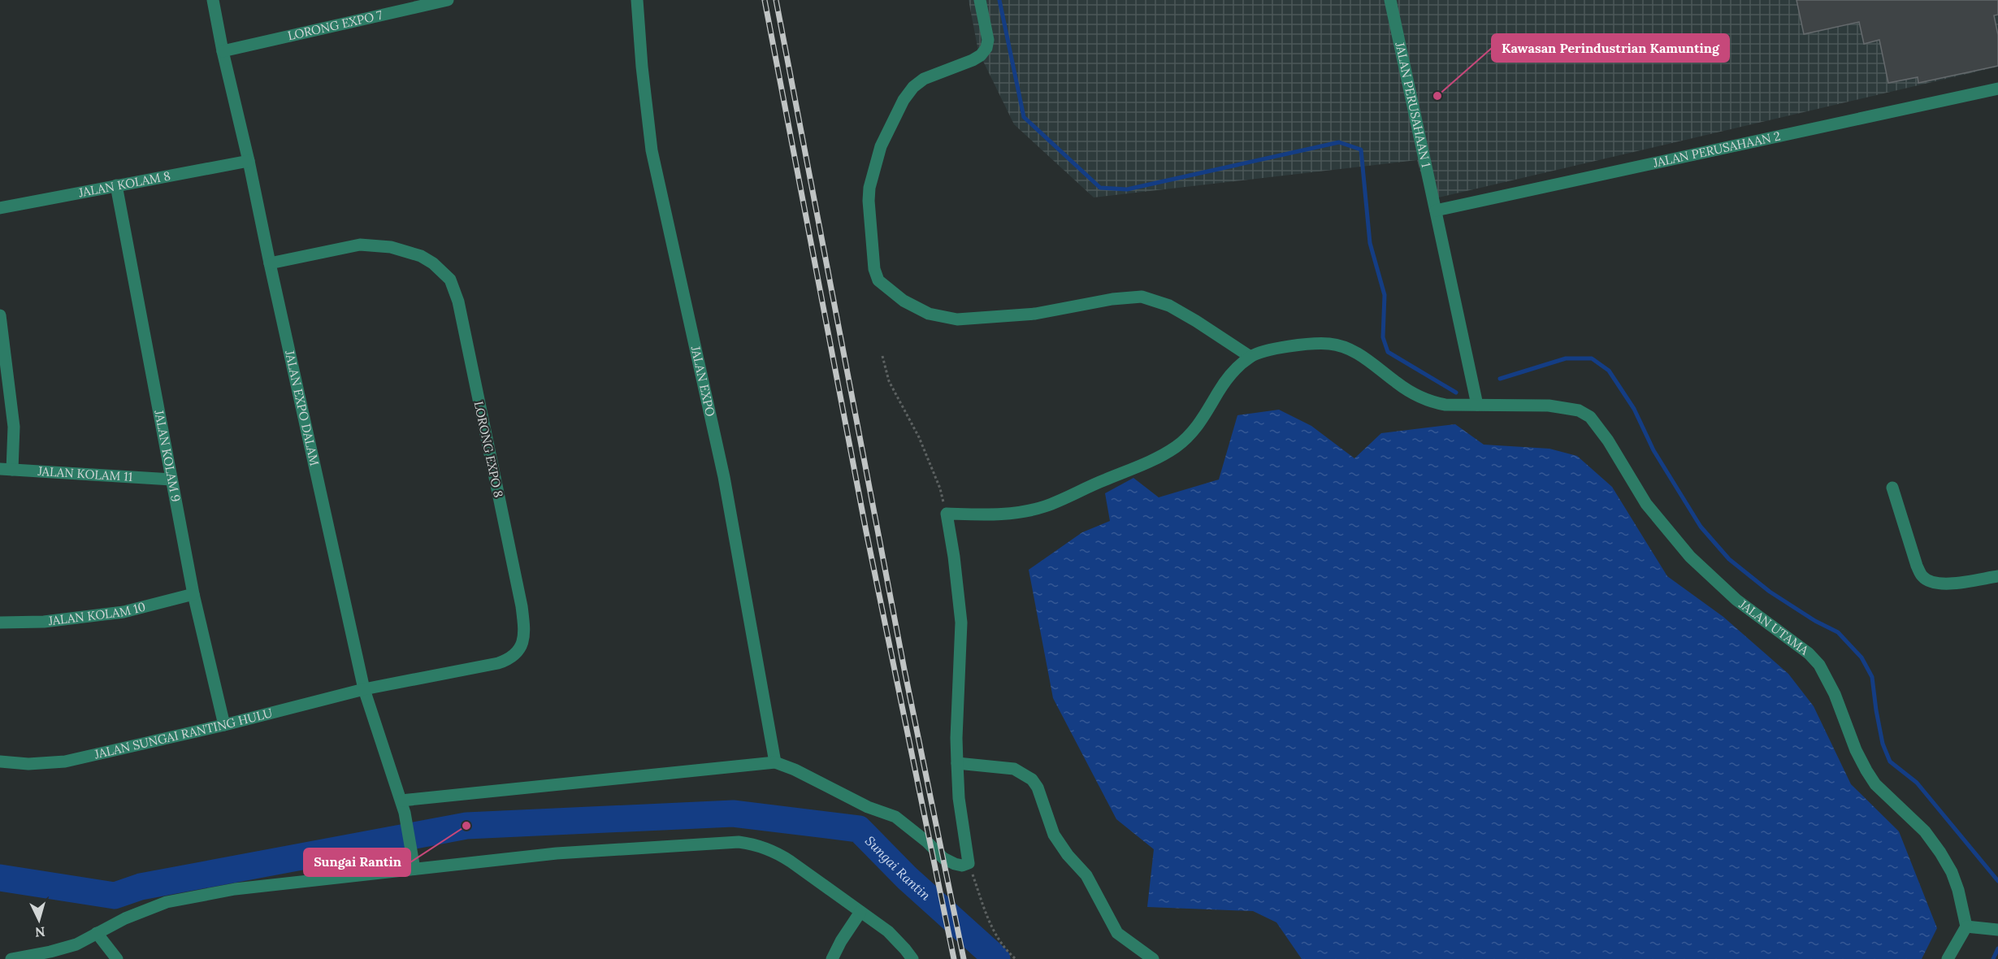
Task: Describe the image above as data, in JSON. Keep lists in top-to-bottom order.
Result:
{
  "streets": {
    "street": [
      "LORONG EXPO 7",
      "JALAN PERUSAHAAN 1",
      "JALAN PERUSAHAAN 2",
      "JALAN KOLAM 8",
      "JALAN EXPO",
      "JALAN EXPO DALAM",
      "LORONG EXPO 8",
      "JALAN KOLAM 9",
      "JALAN KOLAM 11",
      "JALAN KOLAM 10",
      "JALAN UTAMA",
      "JALAN SUNGAI RANTING HULU"
    ]
  },
  "crossings": [
    ["LORONG EXPO 7", "JALAN EXPO DALAM"],
    ["JALAN PERUSAHAAN 1", "JALAN PERUSAHAAN 2"],
    ["JALAN PERUSAHAAN 1", "JALAN UTAMA"],
    ["JALAN KOLAM 8", "JALAN EXPO DALAM"],
    ["JALAN KOLAM 8", "JALAN KOLAM 9"],
    ["JALAN EXPO DALAM", "LORONG EXPO 8"],
    ["JALAN EXPO DALAM", "JALAN SUNGAI RANTING HULU"],
    ["LORONG EXPO 8", "JALAN SUNGAI RANTING HULU"],
    ["JALAN KOLAM 9", "JALAN KOLAM 11"],
    ["JALAN KOLAM 9", "JALAN KOLAM 10"],
    ["JALAN KOLAM 9", "JALAN SUNGAI RANTING HULU"]
  ],
  "water": ["Sungai Rantin"],
  "places": ["Kawasan Perindustrian Kamunting", "Sungai Rantin"],
  "north": "bottom"
}
